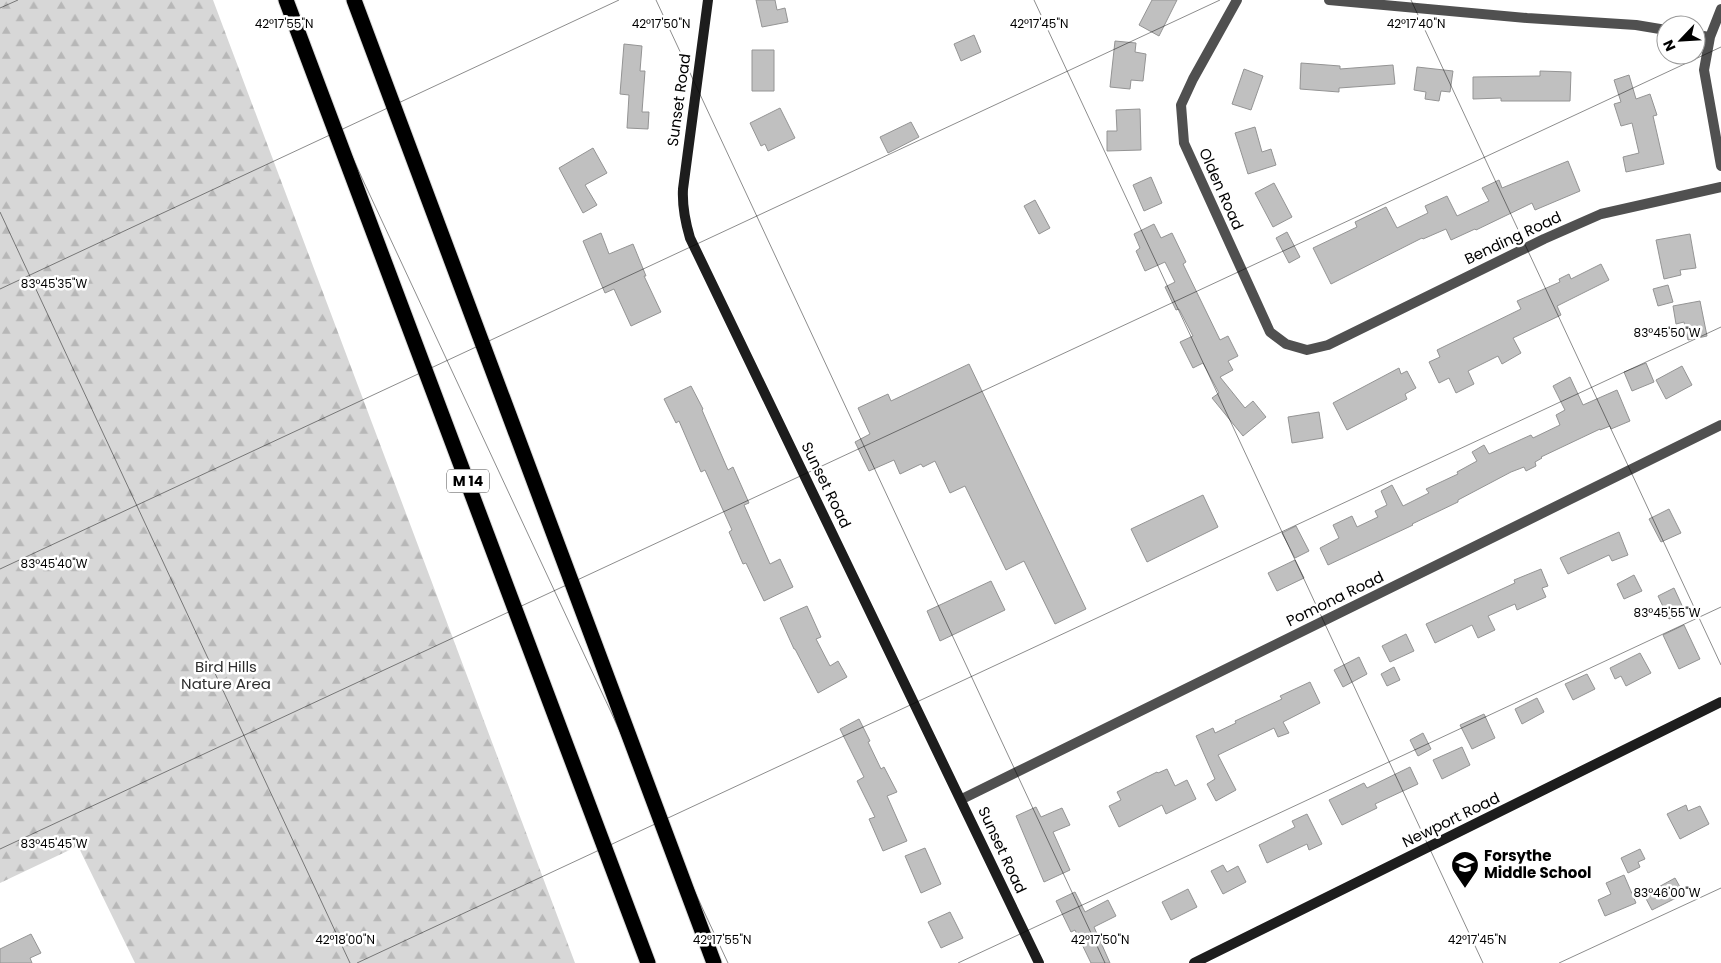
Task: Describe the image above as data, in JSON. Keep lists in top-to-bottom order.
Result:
{
  "streets": {
    "highway": ["M 14"],
    "street": [
      "Sunset Road",
      "Olden Road",
      "Bending Road",
      "Pomona Road",
      "Newport Road"
    ]
  },
  "crossings": [
    ["Sunset Road", "Pomona Road"],
    ["Olden Road", "Bending Road"]
  ],
  "parks": ["Bird Hills Nature Area"],
  "places": {
    "school or university": ["Forsythe Middle School"]
  },
  "north": "bottom left",
  "coordinates": [
    "42°17'55\"N",
    "42°17'45\"N",
    "42°17'40\"N",
    "42°17'50\"N",
    "83°45'35\"W",
    "83°45'50\"W",
    "83°45'40\"W",
    "83°45'55\"W",
    "83°45'45\"W",
    "83°46'00\"W",
    "42°18'00\"N"
  ]
}
